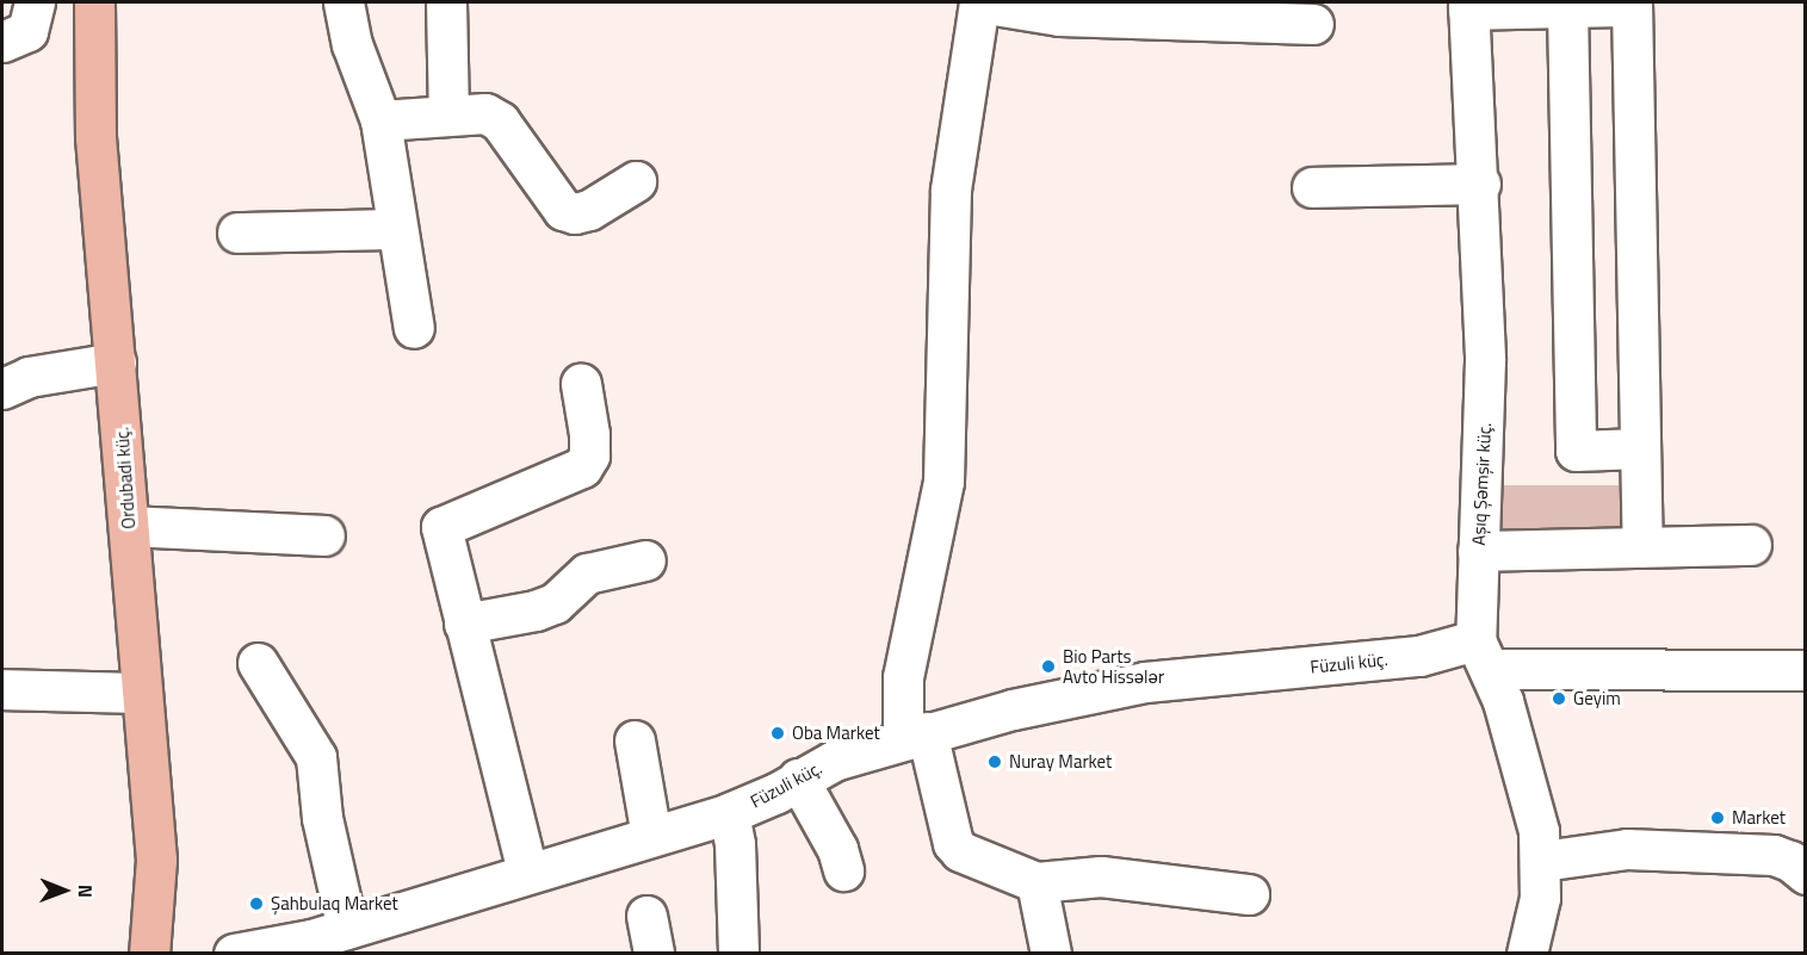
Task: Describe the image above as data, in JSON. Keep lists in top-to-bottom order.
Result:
{
  "streets": {
    "main road": ["Ordubadi küç."],
    "street": ["Aşıq Şəmşir küç.", "Füzuli küç."]
  },
  "crossings": [
    ["Aşıq Şəmşir küç.", "Füzuli küç."]
  ],
  "places": [
    "Bio Parts Avto Hissələr",
    "Geyim",
    "Oba Market",
    "Nuray Market",
    "Market",
    "Şahbulaq Market"
  ],
  "north": "right"
}
